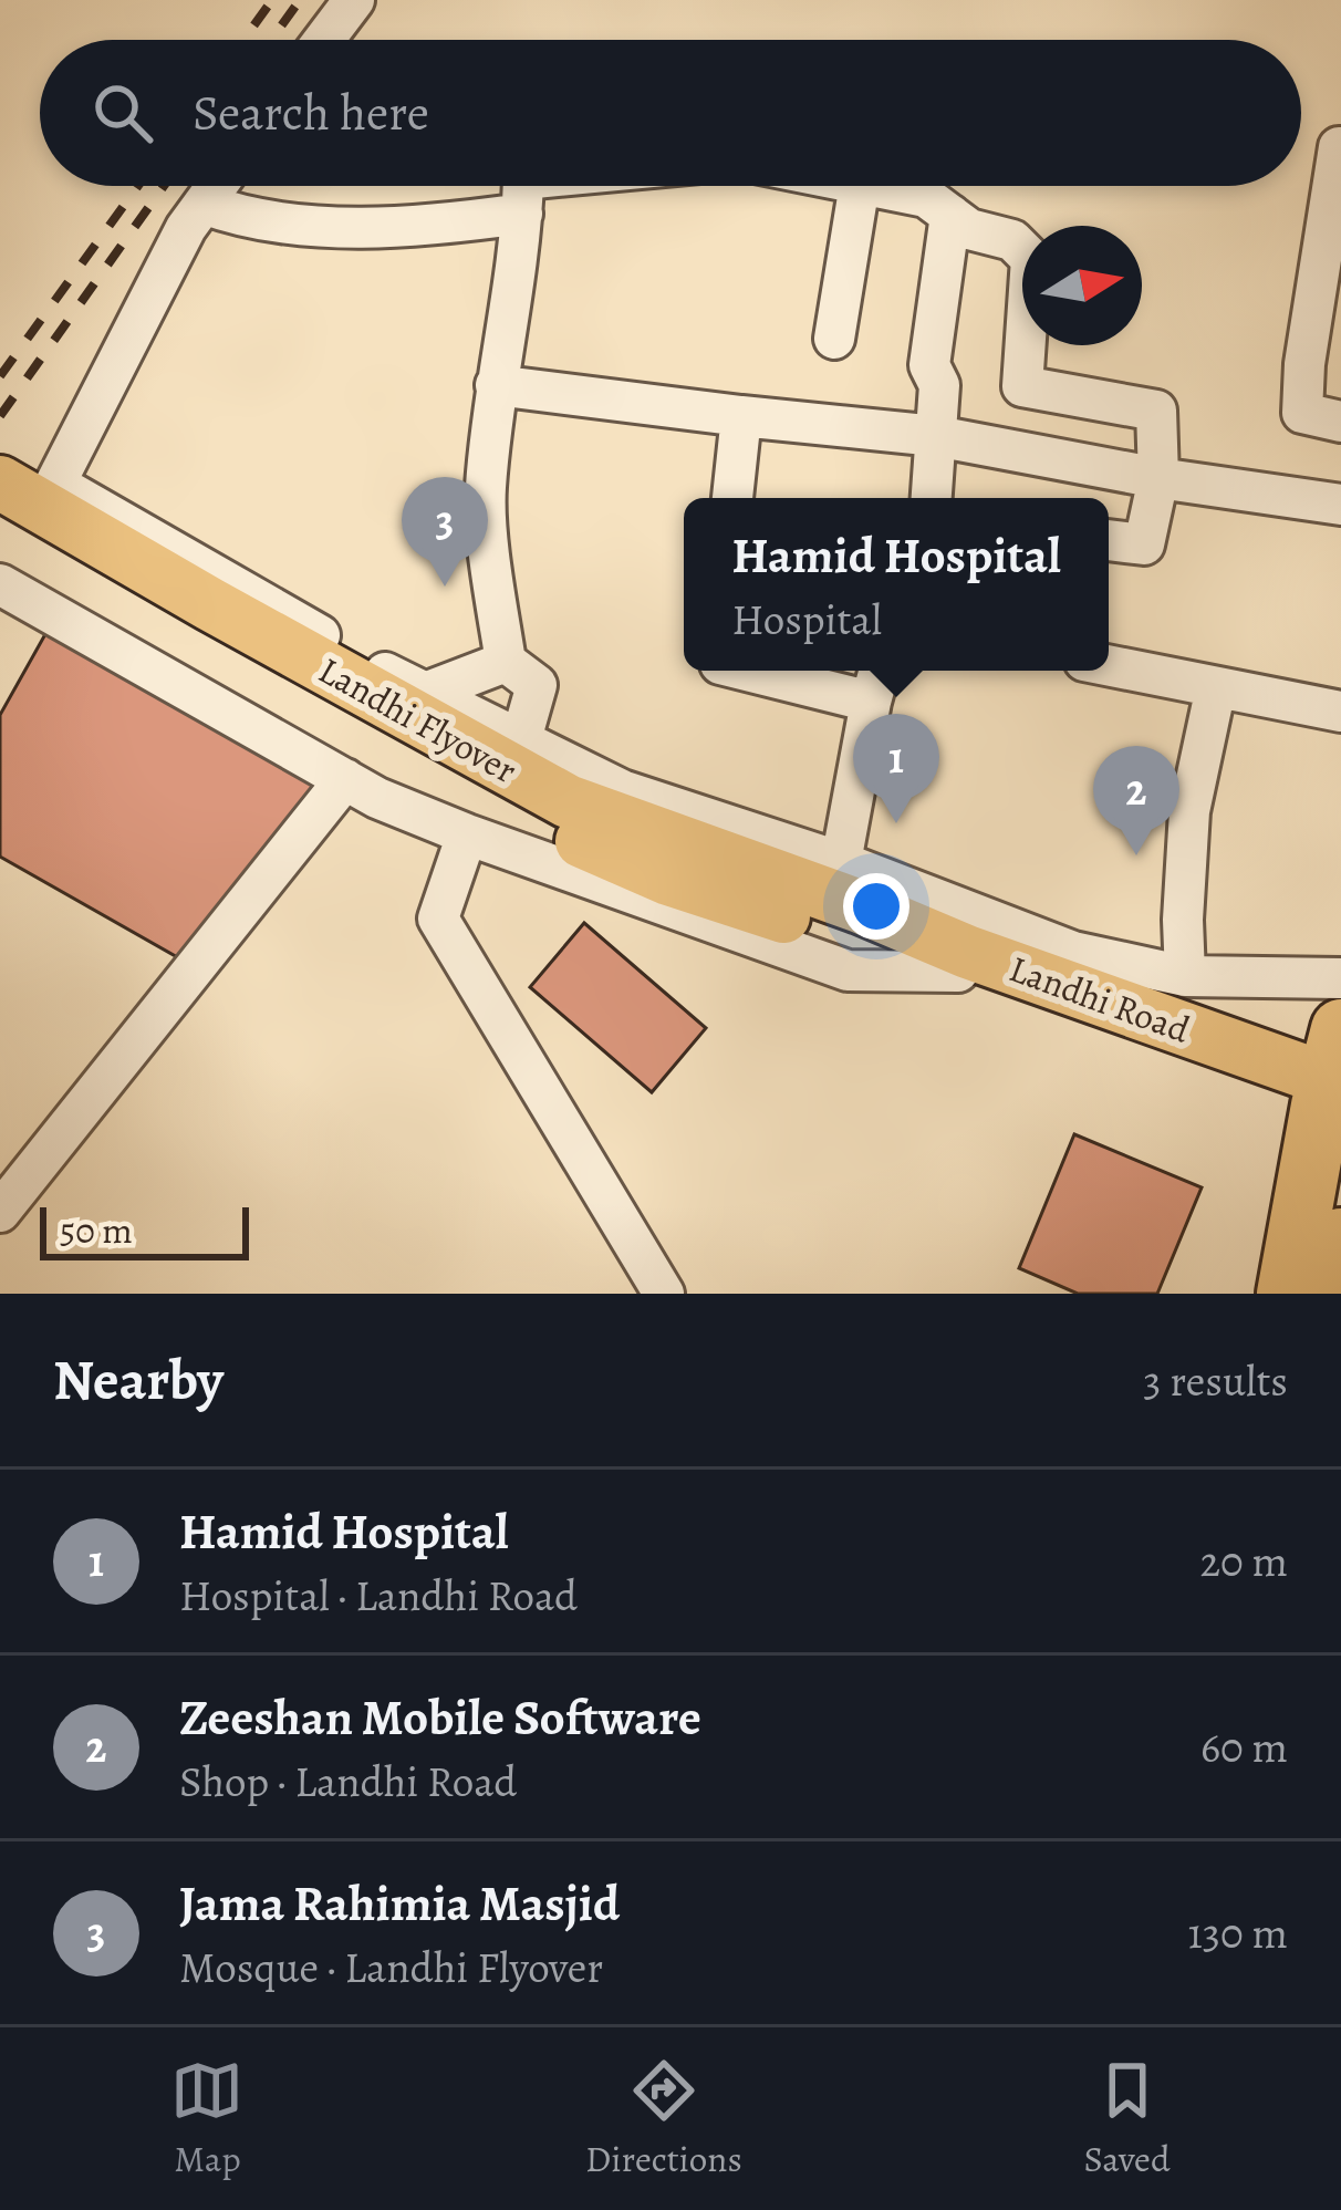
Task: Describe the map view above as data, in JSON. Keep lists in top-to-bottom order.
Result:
{
  "streets": {
    "main road": ["Landhi Flyover", "Landhi Road"]
  },
  "crossings": [
    ["Landhi Flyover", "Landhi Road"]
  ],
  "scale_bar": "50 m",
  "north": "right",
  "page": {
    "search": "Search here",
    "pins": ["3", "1", "2"],
    "popup": ["Hamid Hospital", "Hospital"],
    "scale": "50 m",
    "heading": ["Nearby", "3 results"],
    "list": [
      {
        "mark": "1",
        "name": "Hamid Hospital",
        "note": "Hospital · Landhi Road",
        "value": "20 m"
      },
      {
        "mark": "2",
        "name": "Zeeshan Mobile Software",
        "note": "Shop · Landhi Road",
        "value": "60 m"
      },
      {
        "mark": "3",
        "name": "Jama Rahimia Masjid",
        "note": "Mosque · Landhi Flyover",
        "value": "130 m"
      }
    ],
    "nav": ["Map", "Directions", "Saved"]
  }
}
